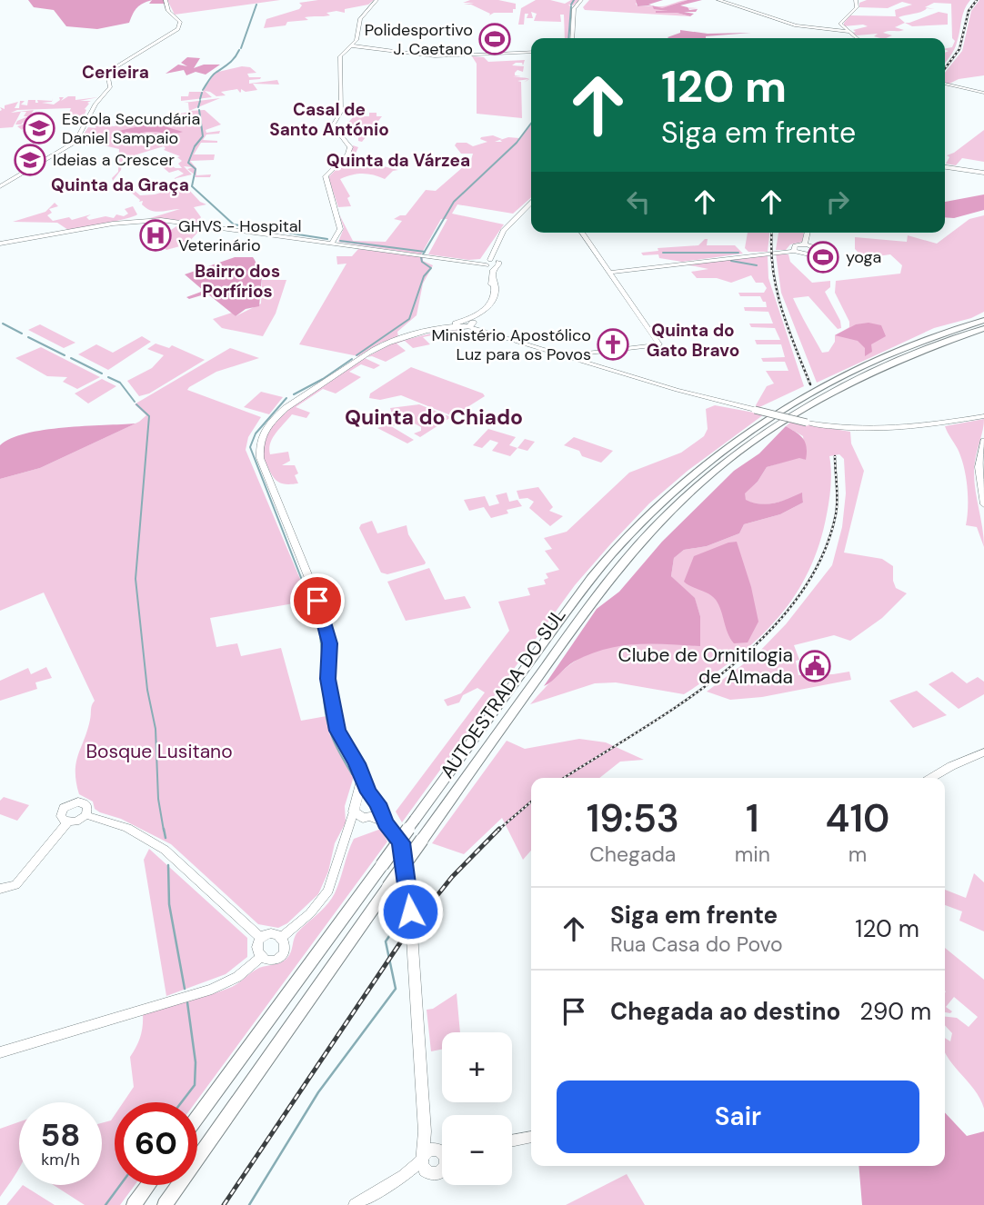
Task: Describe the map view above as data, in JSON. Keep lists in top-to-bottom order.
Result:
{
  "streets": {
    "highway": ["AUTOESTRADA DO SUL"]
  },
  "districts": [
    "Cerieira",
    "Casal de Santo António",
    "Quinta da Várzea",
    "Quinta da Graça",
    "Bairro dos Porfírios",
    "Quinta do Gato Bravo",
    "Quinta do Chiado"
  ],
  "parks": ["Bosque Lusitano"],
  "places": {
    "sports": ["Polidesportivo J. Caetano", "yoga"],
    "school or university": ["Escola Secundária Daniel Sampaio", "Ideias a Crescer"],
    "hospital": ["GHVS - Hospital Veterinário"],
    "church": ["Ministério Apostólico Luz para os Povos"],
    "public building": ["Clube de Ornitilogia de Almada"]
  },
  "page": {
    "turn": ["120 m", "Siga em frente"],
    "eta": [
      "19:53",
      "Chegada",
      "1",
      "min",
      "410",
      "m"
    ],
    "list": [
      {
        "name": "Siga em frente",
        "note": "Rua Casa do Povo",
        "value": "120 m"
      },
      {
        "name": "Chegada ao destino",
        "value": "290 m"
      }
    ],
    "map_buttons": ["+", "−"],
    "buttons": "Sair",
    "speed": "58 km/h",
    "limit": "60"
  }
}
